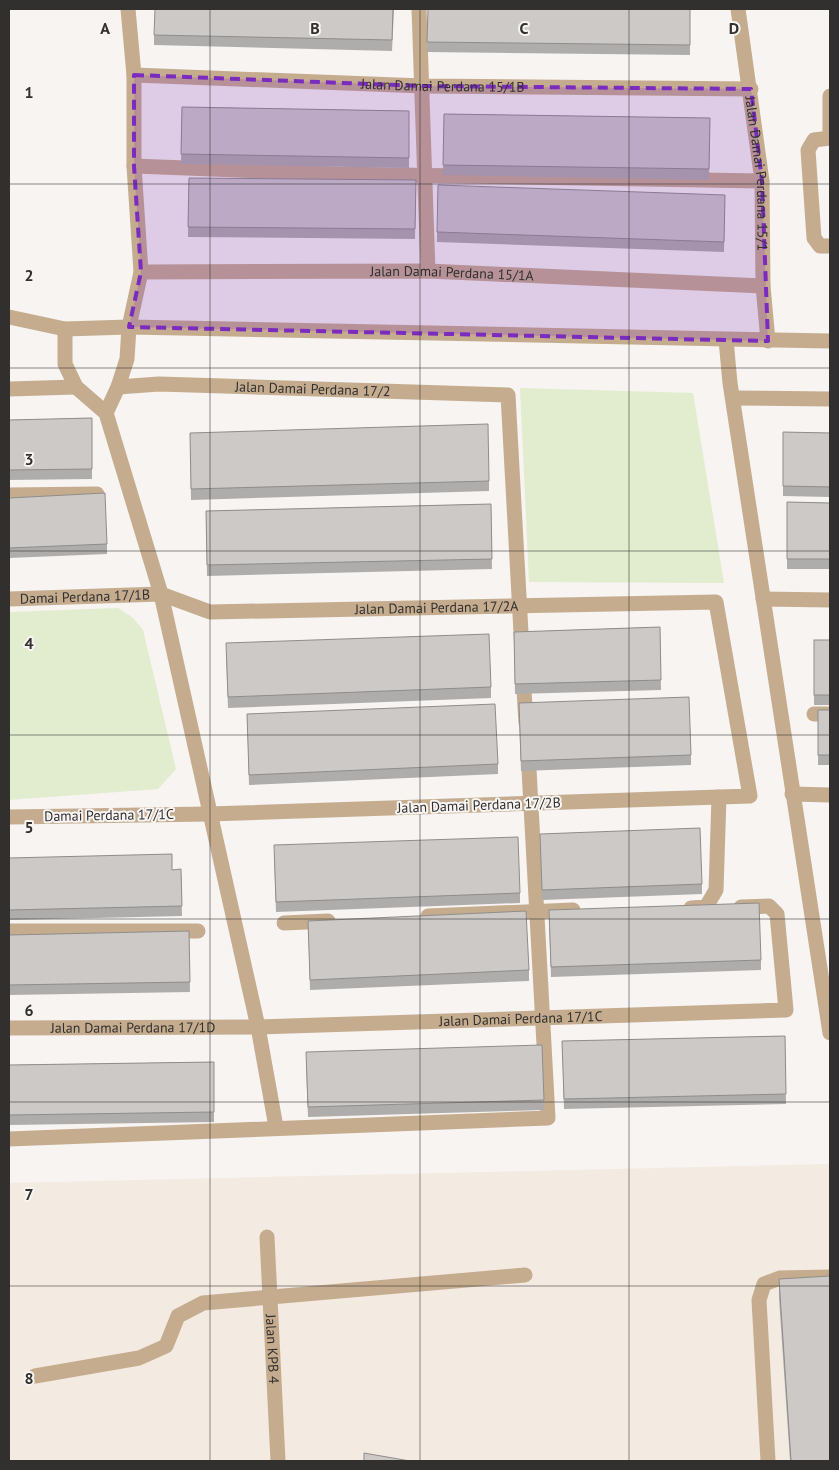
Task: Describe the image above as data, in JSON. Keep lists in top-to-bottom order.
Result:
{
  "streets": {
    "street": [
      "Jalan Damai Perdana 15/1B",
      "Jalan Damai Perdana 15/1",
      "Jalan Damai Perdana 15/1A",
      "Jalan Damai Perdana 17/2",
      "Damai Perdana 17/1B",
      "Jalan Damai Perdana 17/2A",
      "Jalan Damai Perdana 17/2B",
      "Damai Perdana 17/1C",
      "Jalan Damai Perdana 17/1C",
      "Jalan Damai Perdana 17/1D",
      "Jalan KPB 4"
    ]
  },
  "crossings": [
    ["Jalan Damai Perdana 15/1B", "Jalan Damai Perdana 15/1"],
    ["Jalan Damai Perdana 15/1", "Jalan Damai Perdana 15/1A"],
    ["Jalan Damai Perdana 17/2", "Jalan Damai Perdana 17/2A"],
    ["Damai Perdana 17/1B", "Jalan Damai Perdana 17/2A"],
    ["Jalan Damai Perdana 17/2A", "Jalan Damai Perdana 17/2B"],
    ["Jalan Damai Perdana 17/2B", "Damai Perdana 17/1C"],
    ["Jalan Damai Perdana 17/1C", "Jalan Damai Perdana 17/1D"]
  ],
  "grid": {
    "columns": [
      "A",
      "B",
      "C",
      "D"
    ],
    "rows": [
      "1",
      "2",
      "3",
      "4",
      "5",
      "6",
      "7",
      "8"
    ]
  }
}
